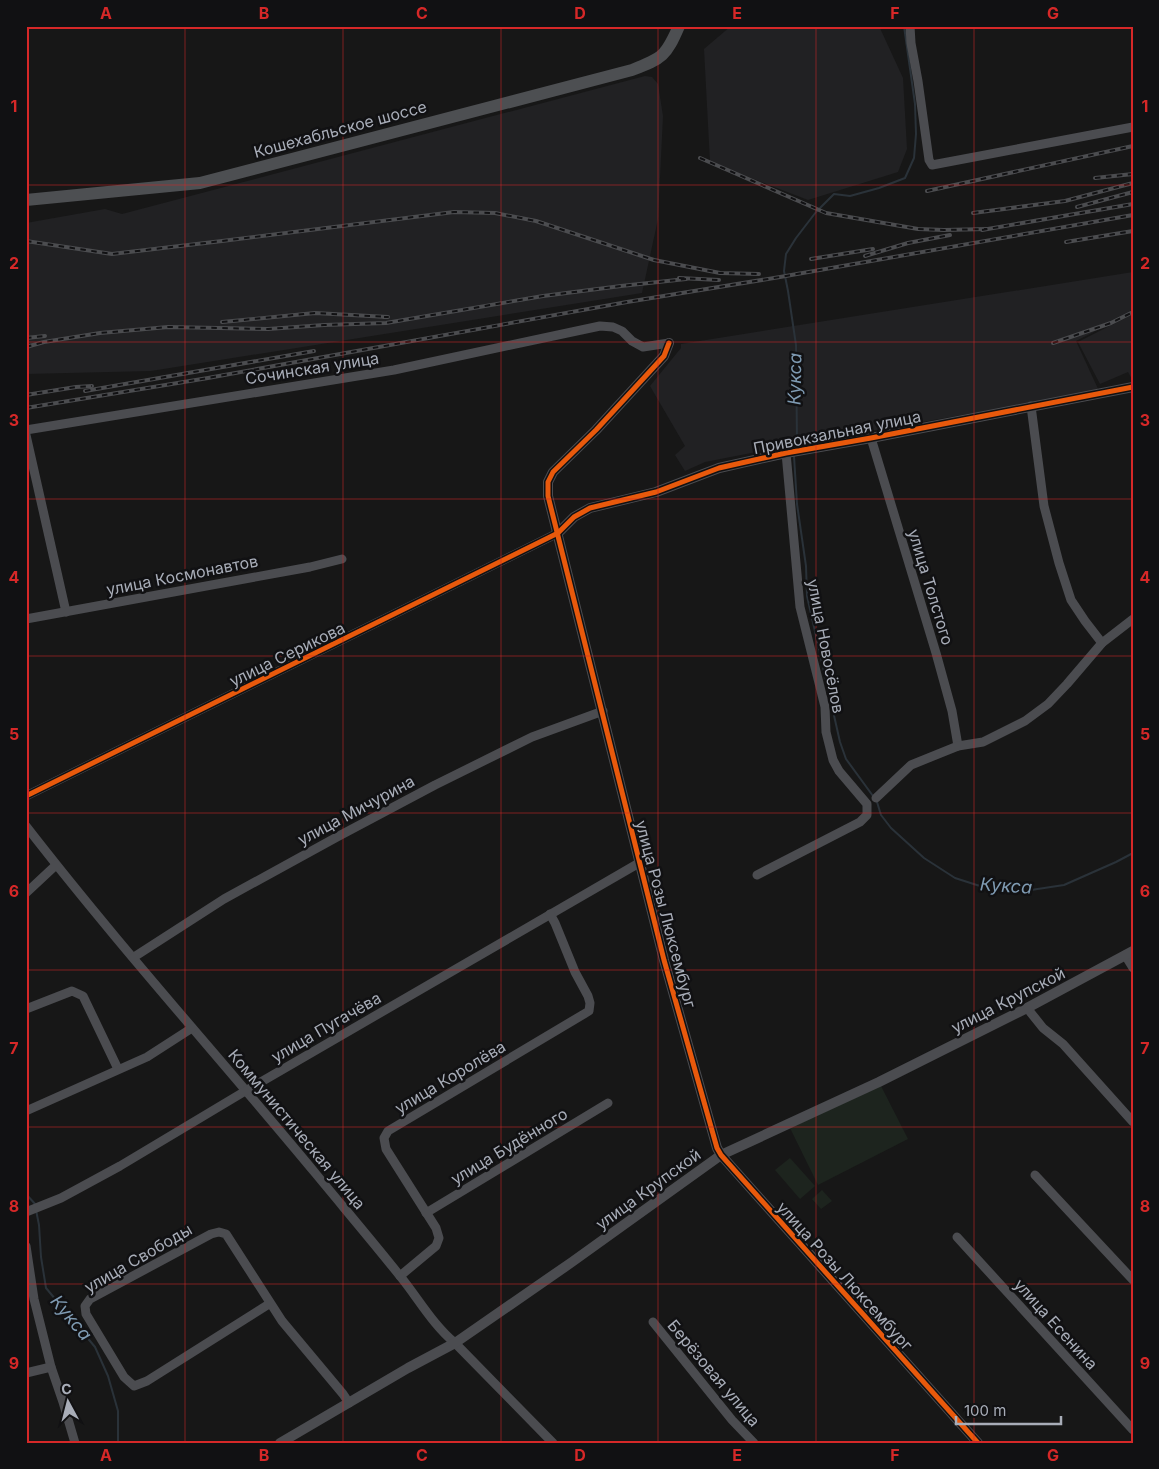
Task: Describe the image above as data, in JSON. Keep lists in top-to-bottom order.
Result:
{
  "streets": {
    "main road": ["Кошехабльское шоссе"],
    "street": [
      "Сочинская улица",
      "Привокзальная улица",
      "улица Космонавтов",
      "улица Толстого",
      "улица Новосёлов",
      "улица Серикова",
      "улица Мичурина",
      "улица Розы Люксембург",
      "улица Крупской",
      "улица Пугачёва",
      "улица Королёва",
      "Коммунистическая улица",
      "улица Будённого",
      "улица Свободы",
      "улица Есенина",
      "Берёзовая улица"
    ]
  },
  "crossings": [
    ["Сочинская улица", "улица Розы Люксембург"],
    ["Привокзальная улица", "улица Толстого"],
    ["Привокзальная улица", "улица Новосёлов"],
    ["Привокзальная улица", "улица Серикова"],
    ["Привокзальная улица", "улица Розы Люксембург"],
    ["улица Серикова", "улица Розы Люксембург"],
    ["улица Мичурина", "улица Розы Люксембург"],
    ["улица Мичурина", "Коммунистическая улица"],
    ["улица Розы Люксембург", "улица Крупской"],
    ["улица Розы Люксембург", "улица Пугачёва"],
    ["улица Крупской", "Коммунистическая улица"],
    ["улица Крупской", "улица Свободы"],
    ["улица Пугачёва", "улица Королёва"],
    ["улица Пугачёва", "Коммунистическая улица"],
    ["улица Королёва", "Коммунистическая улица"],
    ["улица Королёва", "улица Будённого"]
  ],
  "water": ["Кукса"],
  "scale_bar": "100 m",
  "north": "top",
  "grid": {
    "columns": [
      "A",
      "B",
      "C",
      "D",
      "E",
      "F",
      "G"
    ],
    "rows": [
      "1",
      "2",
      "3",
      "4",
      "5",
      "6",
      "7",
      "8",
      "9"
    ]
  }
}
